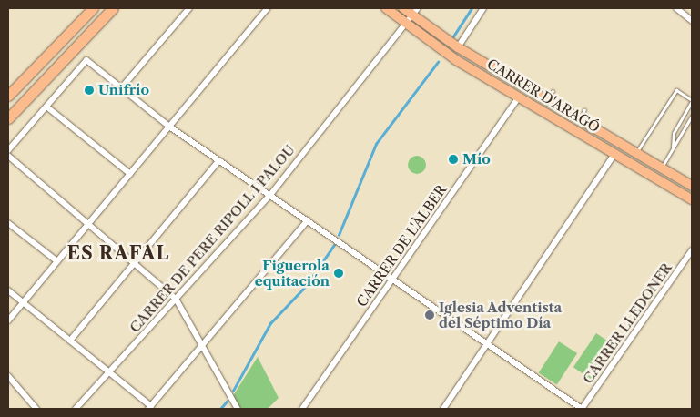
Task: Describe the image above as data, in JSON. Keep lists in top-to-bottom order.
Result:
{
  "streets": {
    "main road": ["CARRER D'ARAGÓ"],
    "street": ["CARRER DE PERE RIPOLL I PALOU", "CARRER DE L'ÀLBER", "CARRER LLEDONER"]
  },
  "crossings": [
    ["CARRER D'ARAGÓ", "CARRER DE PERE RIPOLL I PALOU"],
    ["CARRER D'ARAGÓ", "CARRER DE L'ÀLBER"]
  ],
  "districts": ["ES RAFAL"],
  "places": [
    "Unifrío",
    "Mío",
    "Figuerola equitación",
    "Iglesia Adventista del Séptimo Día"
  ]
}
